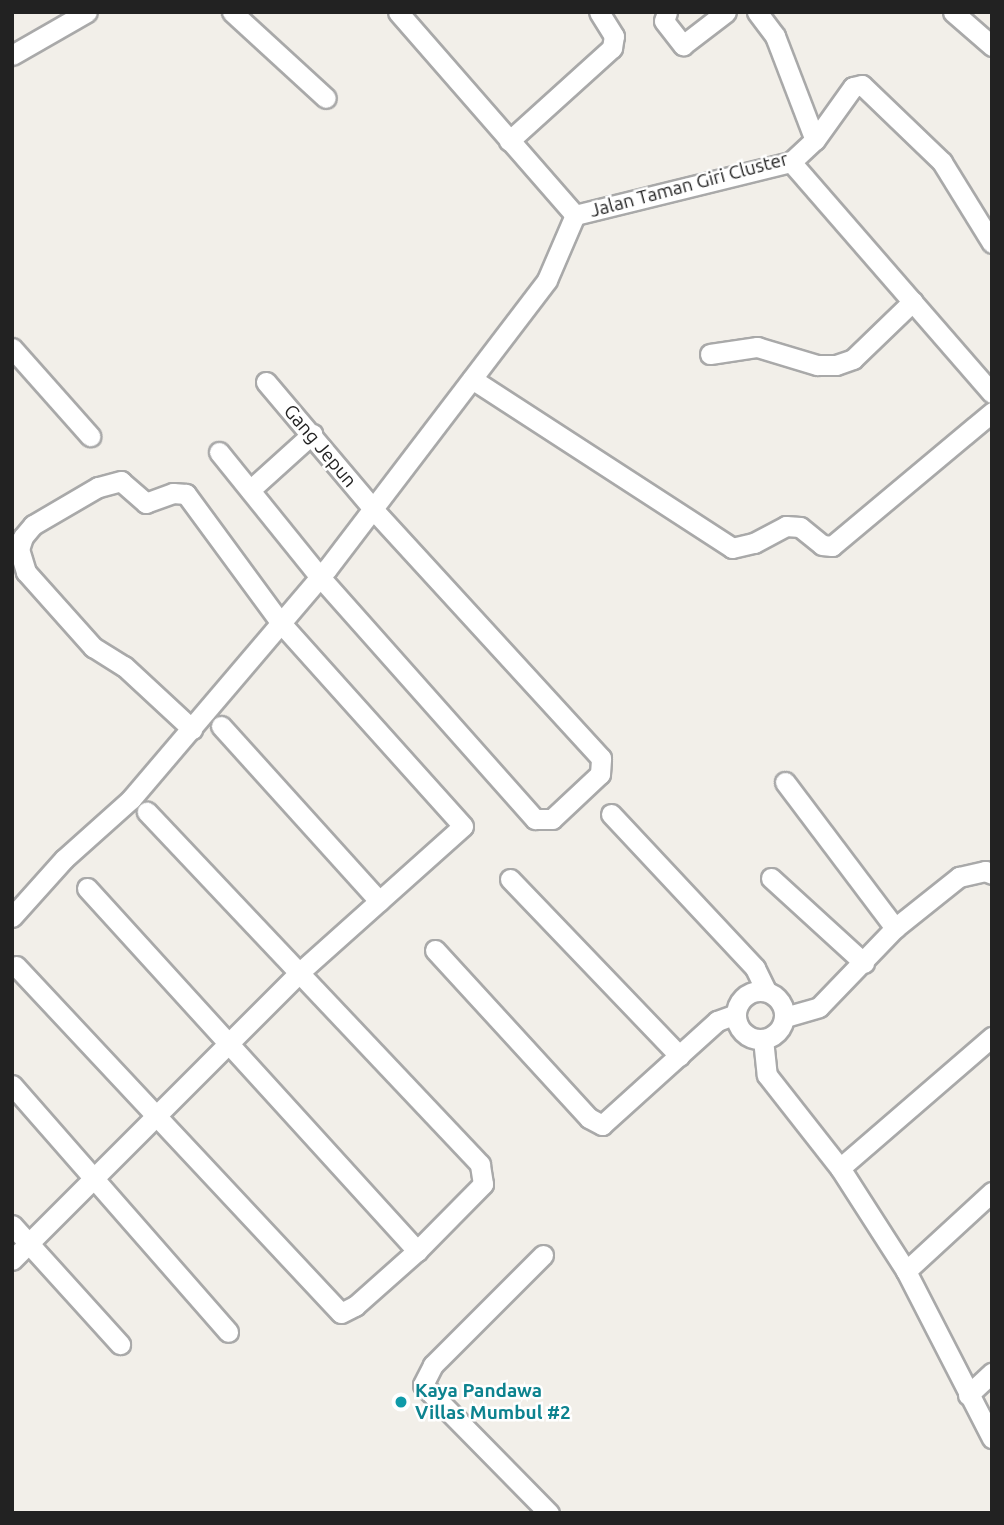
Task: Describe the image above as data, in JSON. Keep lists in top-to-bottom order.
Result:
{
  "streets": {
    "street": ["Jalan Taman Giri Cluster", "Gang Jepun"]
  },
  "places": ["Kaya Pandawa Villas Mumbul #2"]
}
